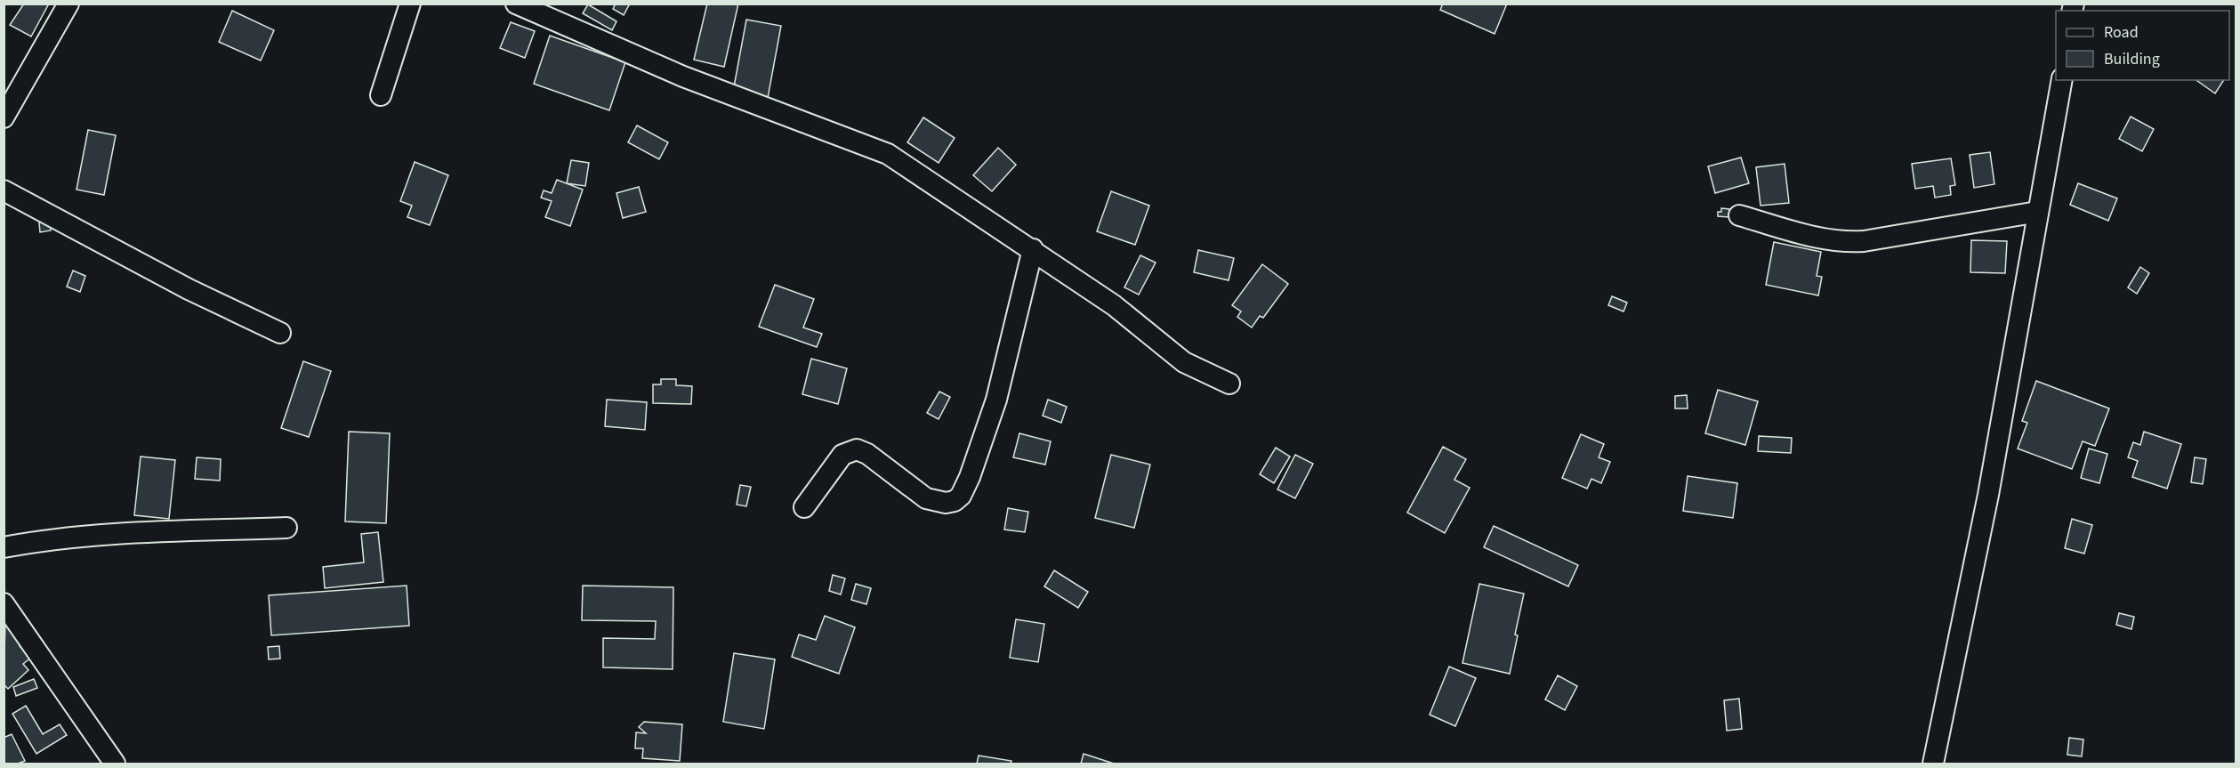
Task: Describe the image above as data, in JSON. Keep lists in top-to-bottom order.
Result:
{
  "legend": ["Road", "Building"]
}
